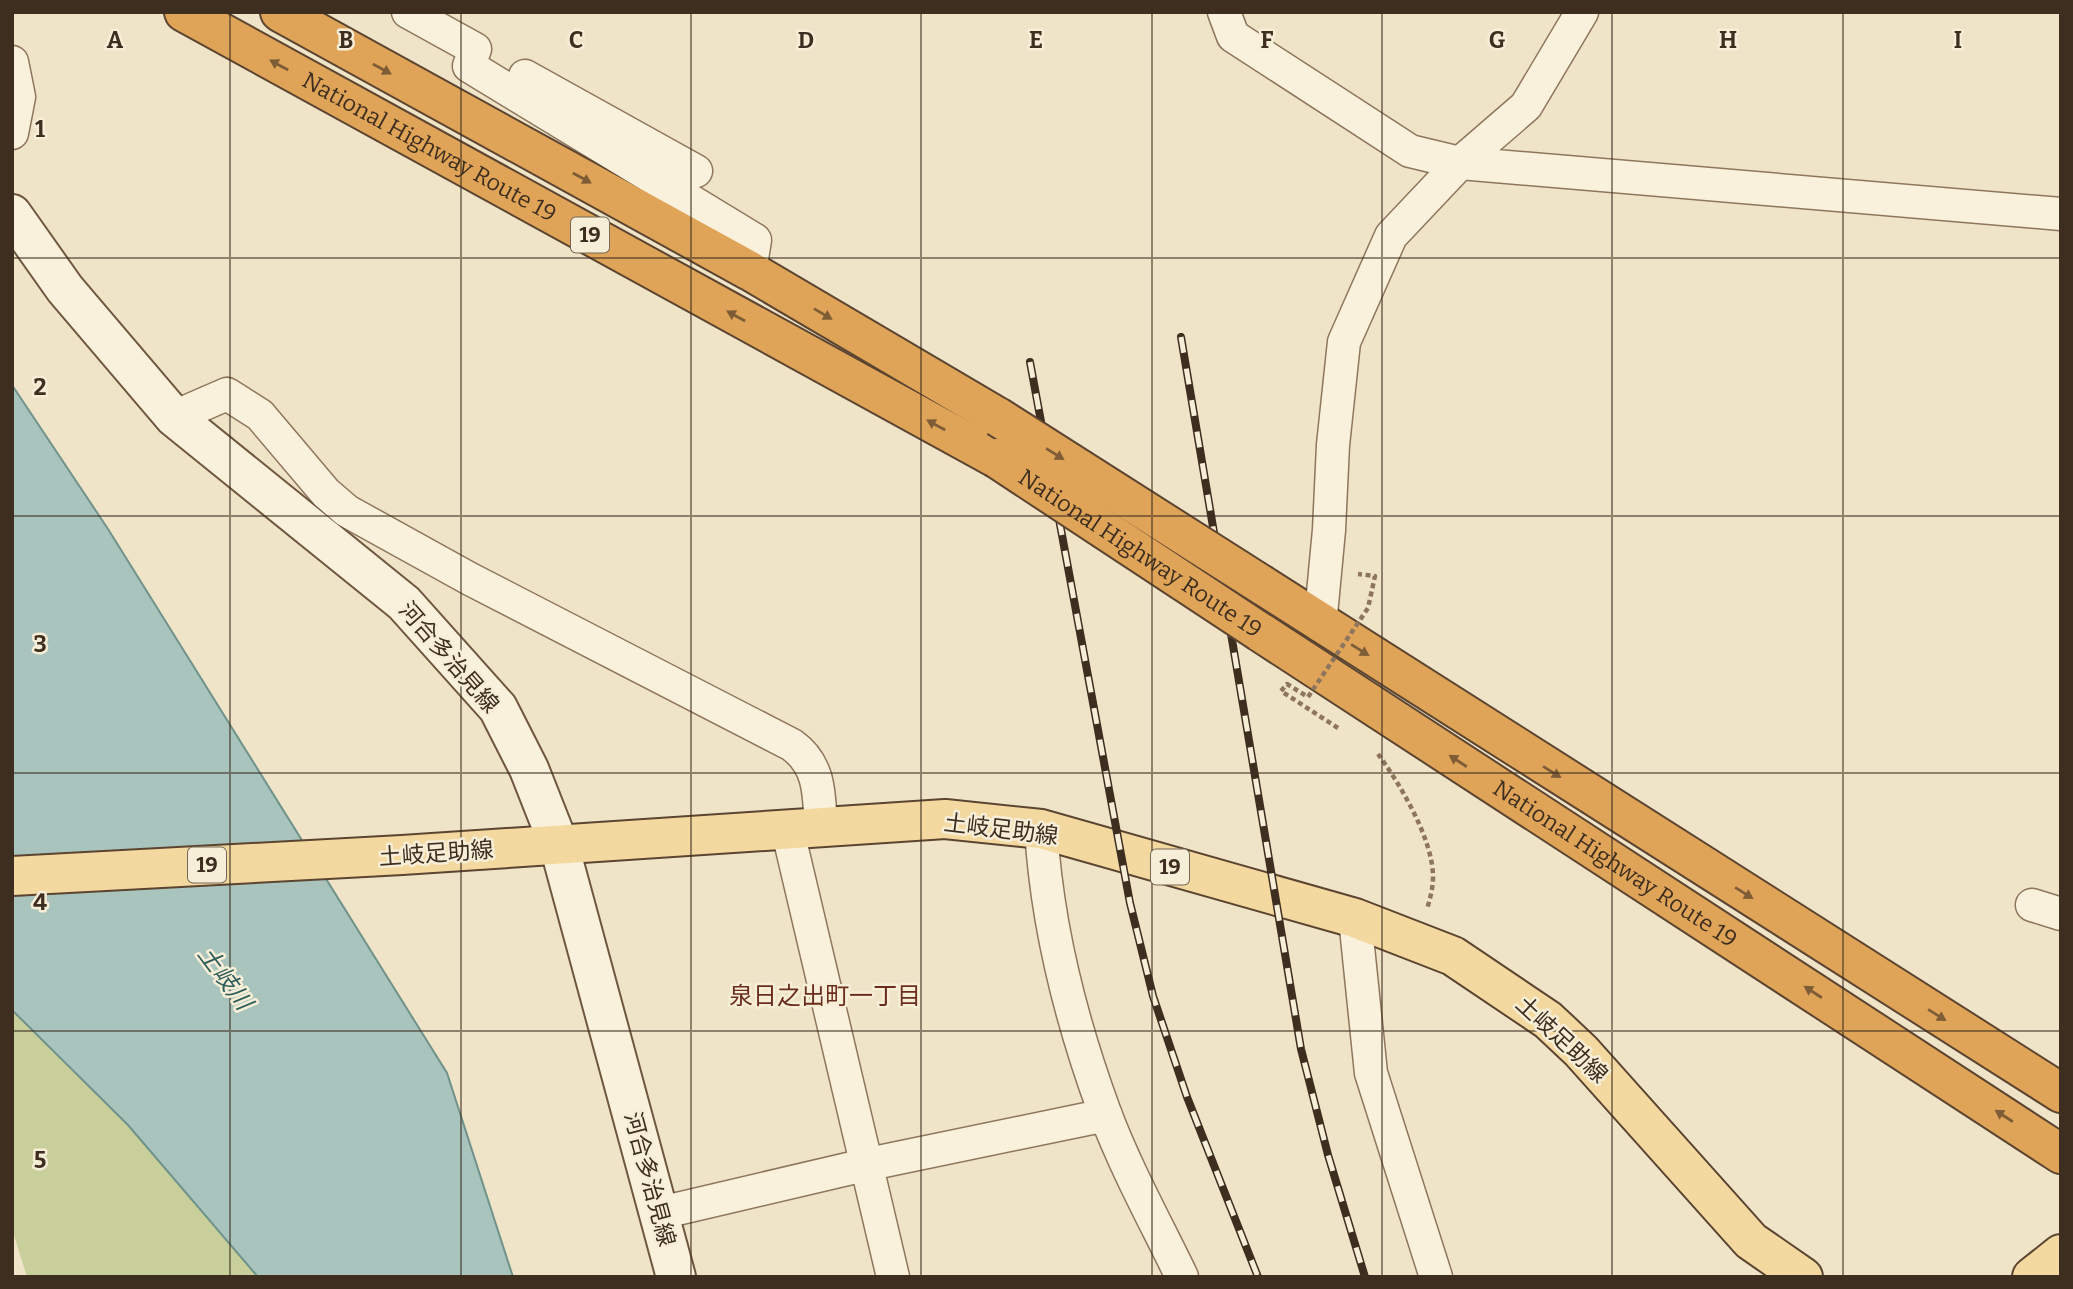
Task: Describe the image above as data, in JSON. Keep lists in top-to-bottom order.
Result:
{
  "streets": {
    "highway": ["National Highway Route 19", "19"],
    "main road": ["河合多治見線", "土岐足助線"]
  },
  "crossings": [
    ["河合多治見線", "土岐足助線"]
  ],
  "districts": ["泉日之出町一丁目"],
  "water": ["土岐川"],
  "grid": {
    "columns": [
      "A",
      "B",
      "C",
      "D",
      "E",
      "F",
      "G",
      "H",
      "I"
    ],
    "rows": [
      "1",
      "2",
      "3",
      "4",
      "5"
    ]
  }
}
